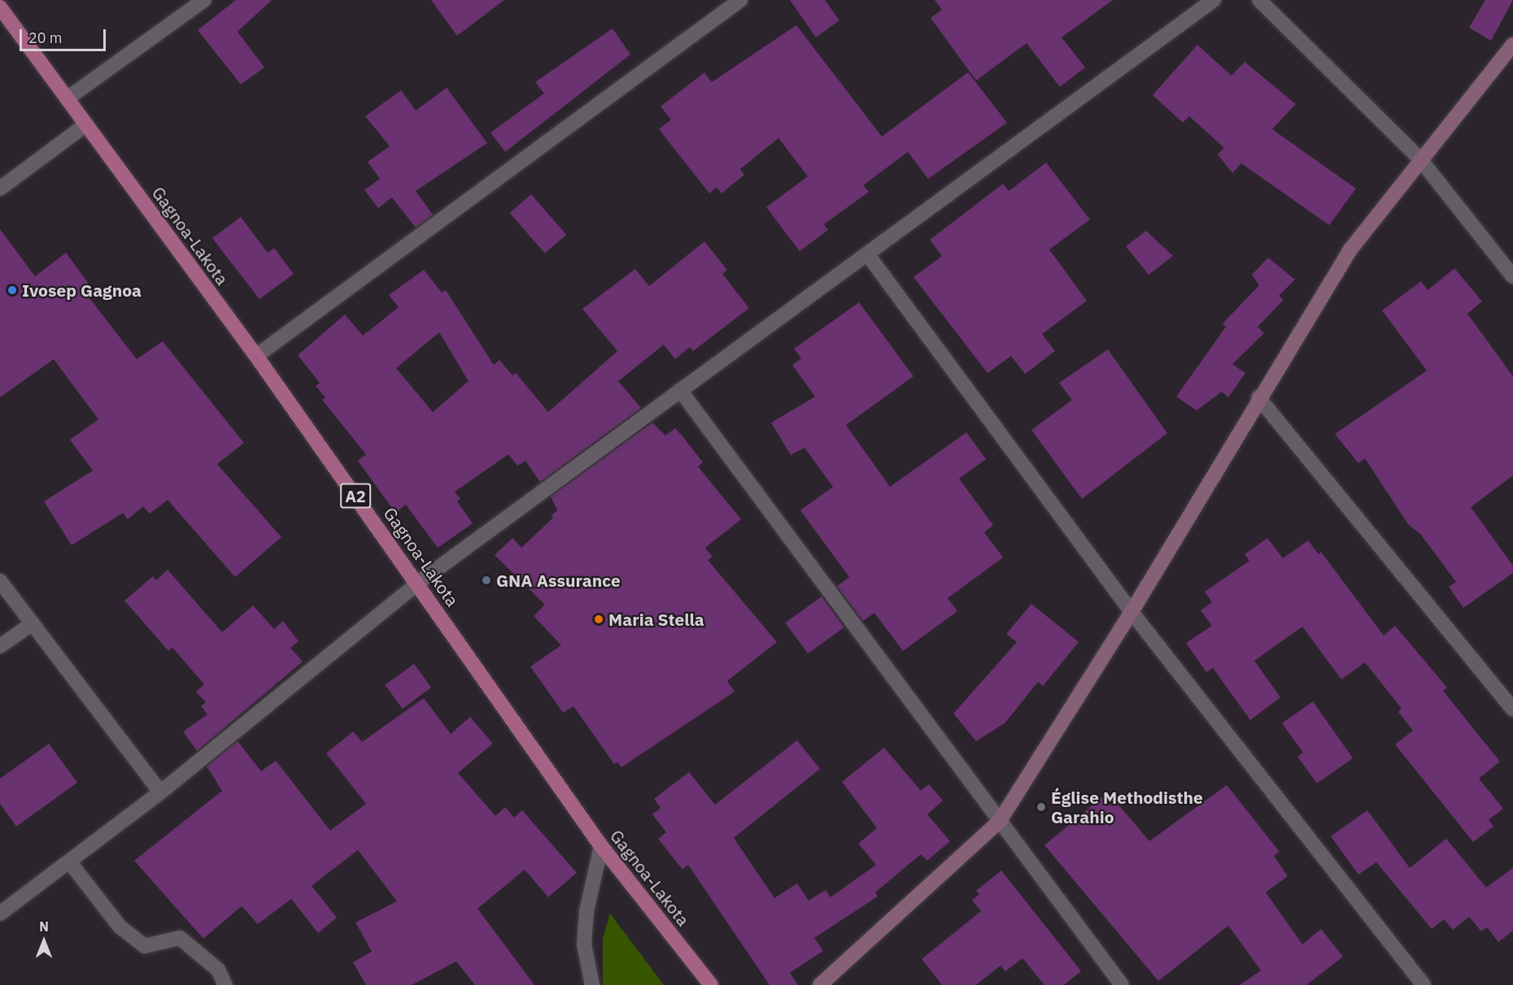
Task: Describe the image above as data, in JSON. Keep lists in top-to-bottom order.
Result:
{
  "streets": {
    "main road": ["Gagnoa-Lakota", "A2"]
  },
  "places": [
    "Ivosep Gagnoa",
    "GNA Assurance",
    "Maria Stella",
    "Église Methodisthe Garahio"
  ],
  "scale_bar": "20 m",
  "north": "top"
}
